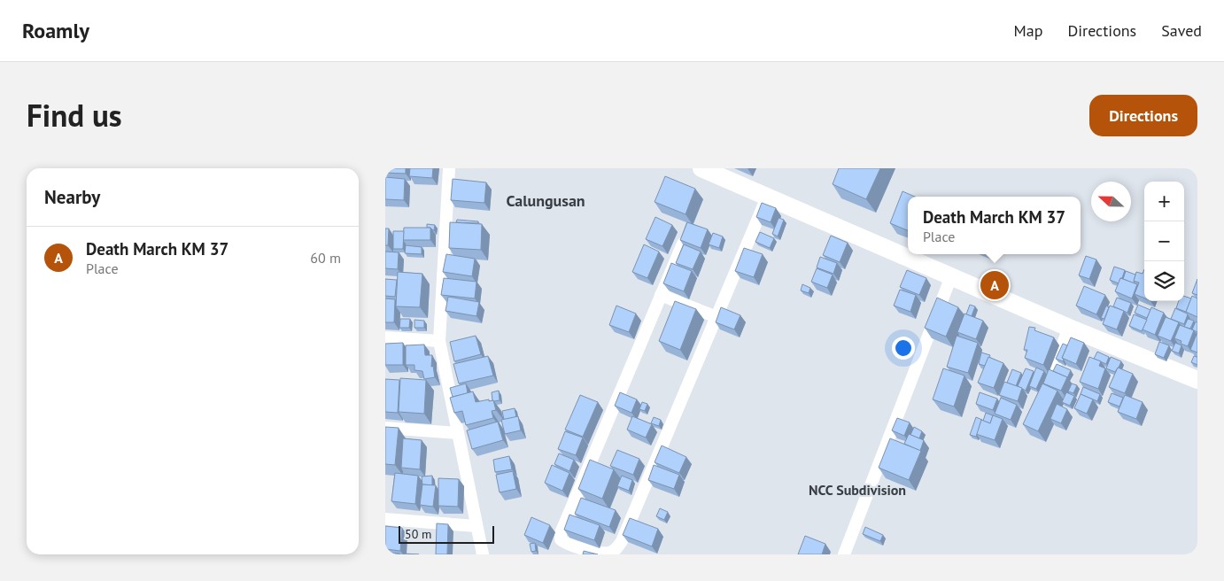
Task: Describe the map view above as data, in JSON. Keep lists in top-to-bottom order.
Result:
{
  "districts": ["Calungusan", "NCC Subdivision"],
  "scale_bar": "50 m",
  "north": "left",
  "page": {
    "header": "Roamly",
    "nav": ["Map", "Directions", "Saved"],
    "title": "Find us",
    "buttons": "Directions",
    "heading": "Nearby",
    "map_buttons": ["+", "−"],
    "popup": ["Death March KM 37", "Place"],
    "list": [
      {
        "mark": "A",
        "name": "Death March KM 37",
        "note": "Place",
        "value": "60 m"
      }
    ],
    "pins": "A",
    "scale": "50 m"
  }
}
